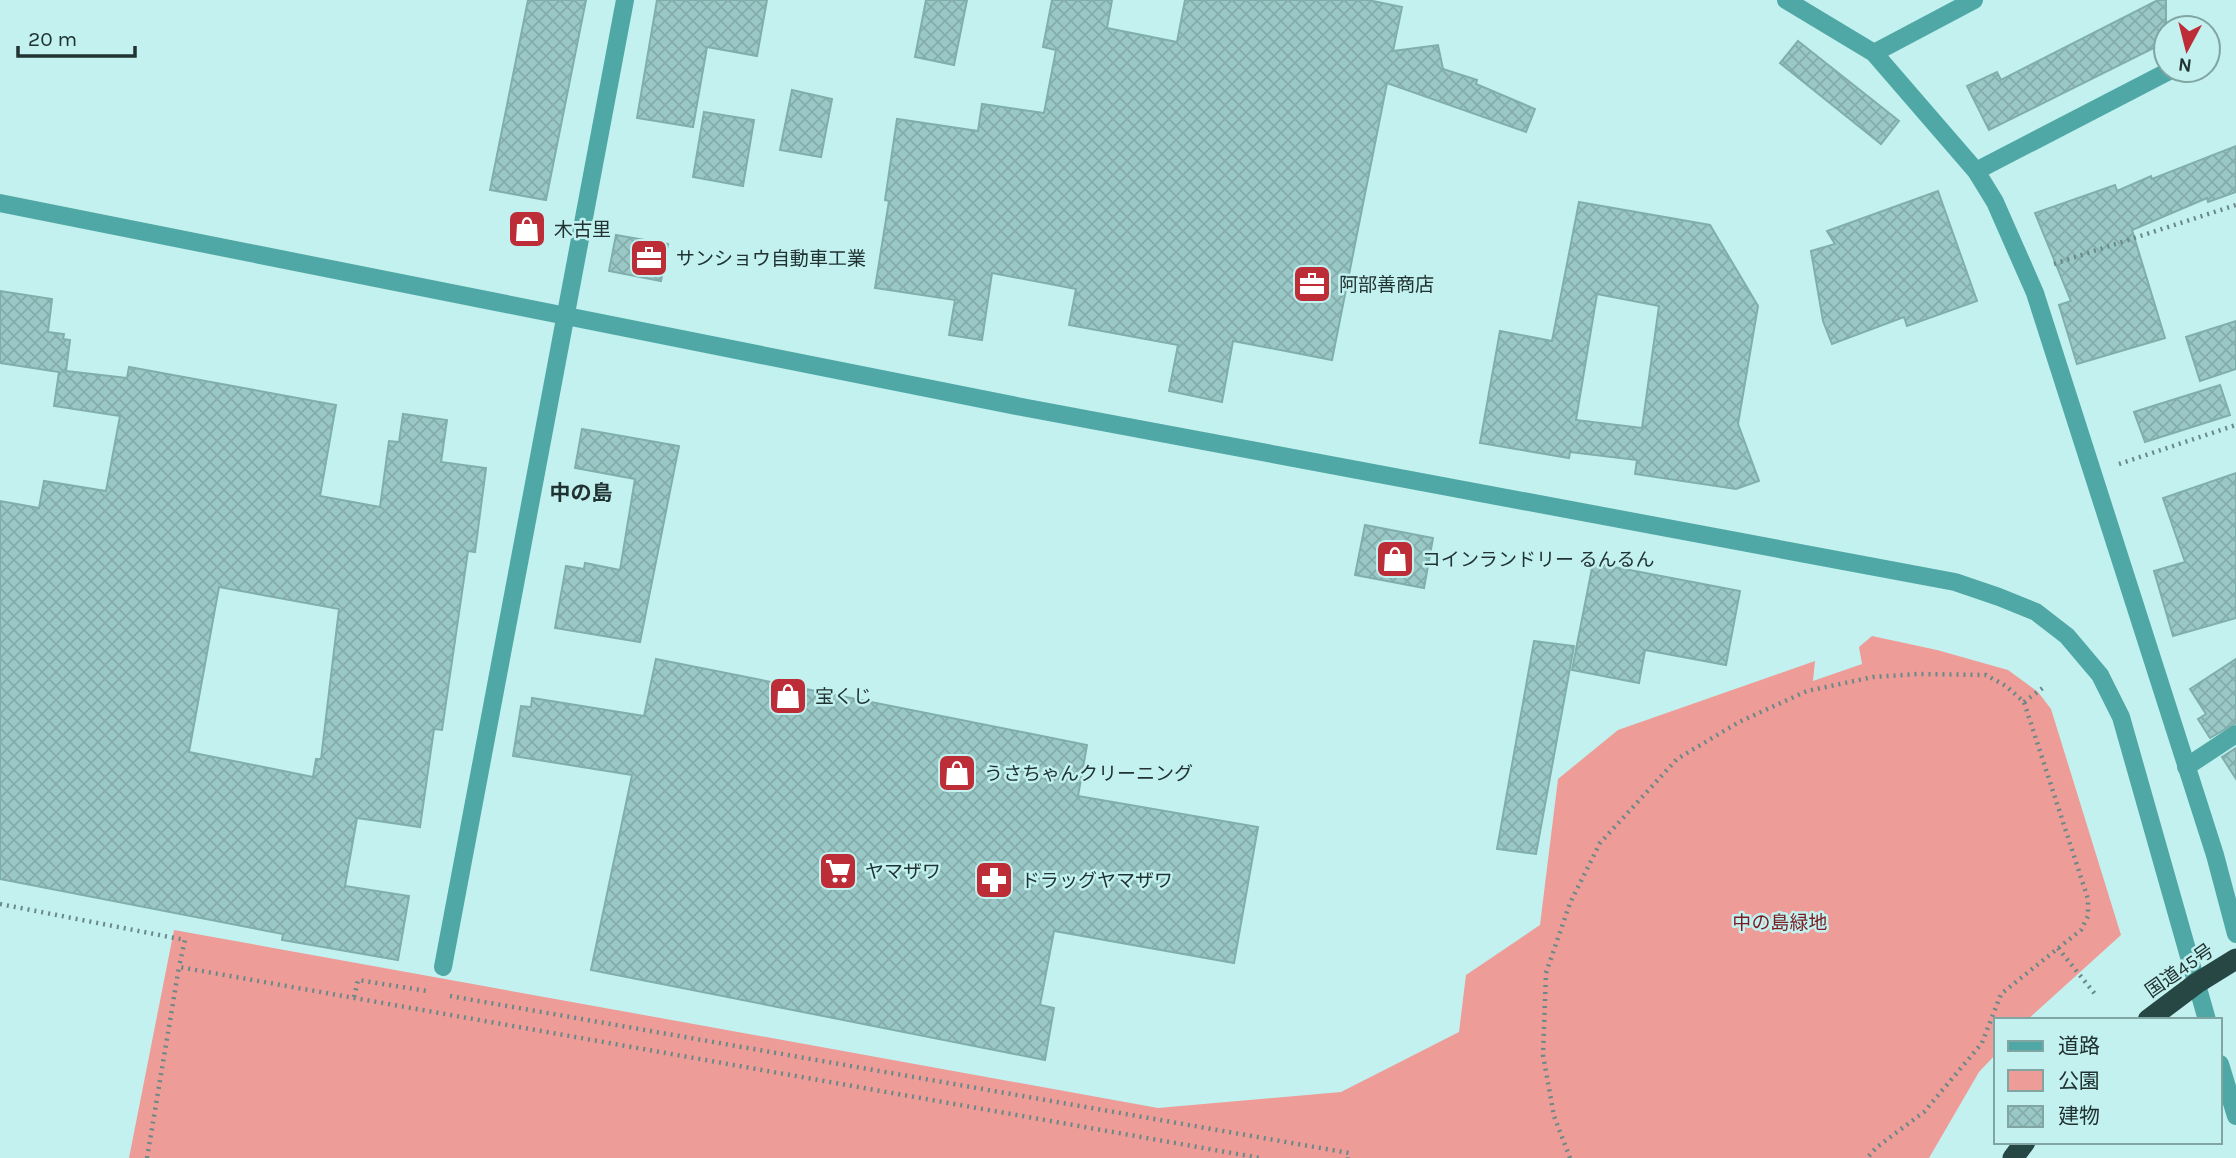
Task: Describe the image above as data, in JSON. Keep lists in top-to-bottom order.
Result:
{
  "streets": {
    "highway": ["国道45号"]
  },
  "districts": ["中の島"],
  "parks": ["中の島緑地"],
  "places": {
    "shop": [
      "木古里",
      "コインランドリー るんるん",
      "宝くじ",
      "うさちゃんクリーニング"
    ],
    "office": ["サンショウ自動車工業", "阿部善商店"],
    "supermarket": ["ヤマザワ"],
    "pharmacy": ["ドラッグヤマザワ"]
  },
  "legend": ["道路", "公園", "建物"],
  "scale_bar": "20 m",
  "north": "bottom"
}
